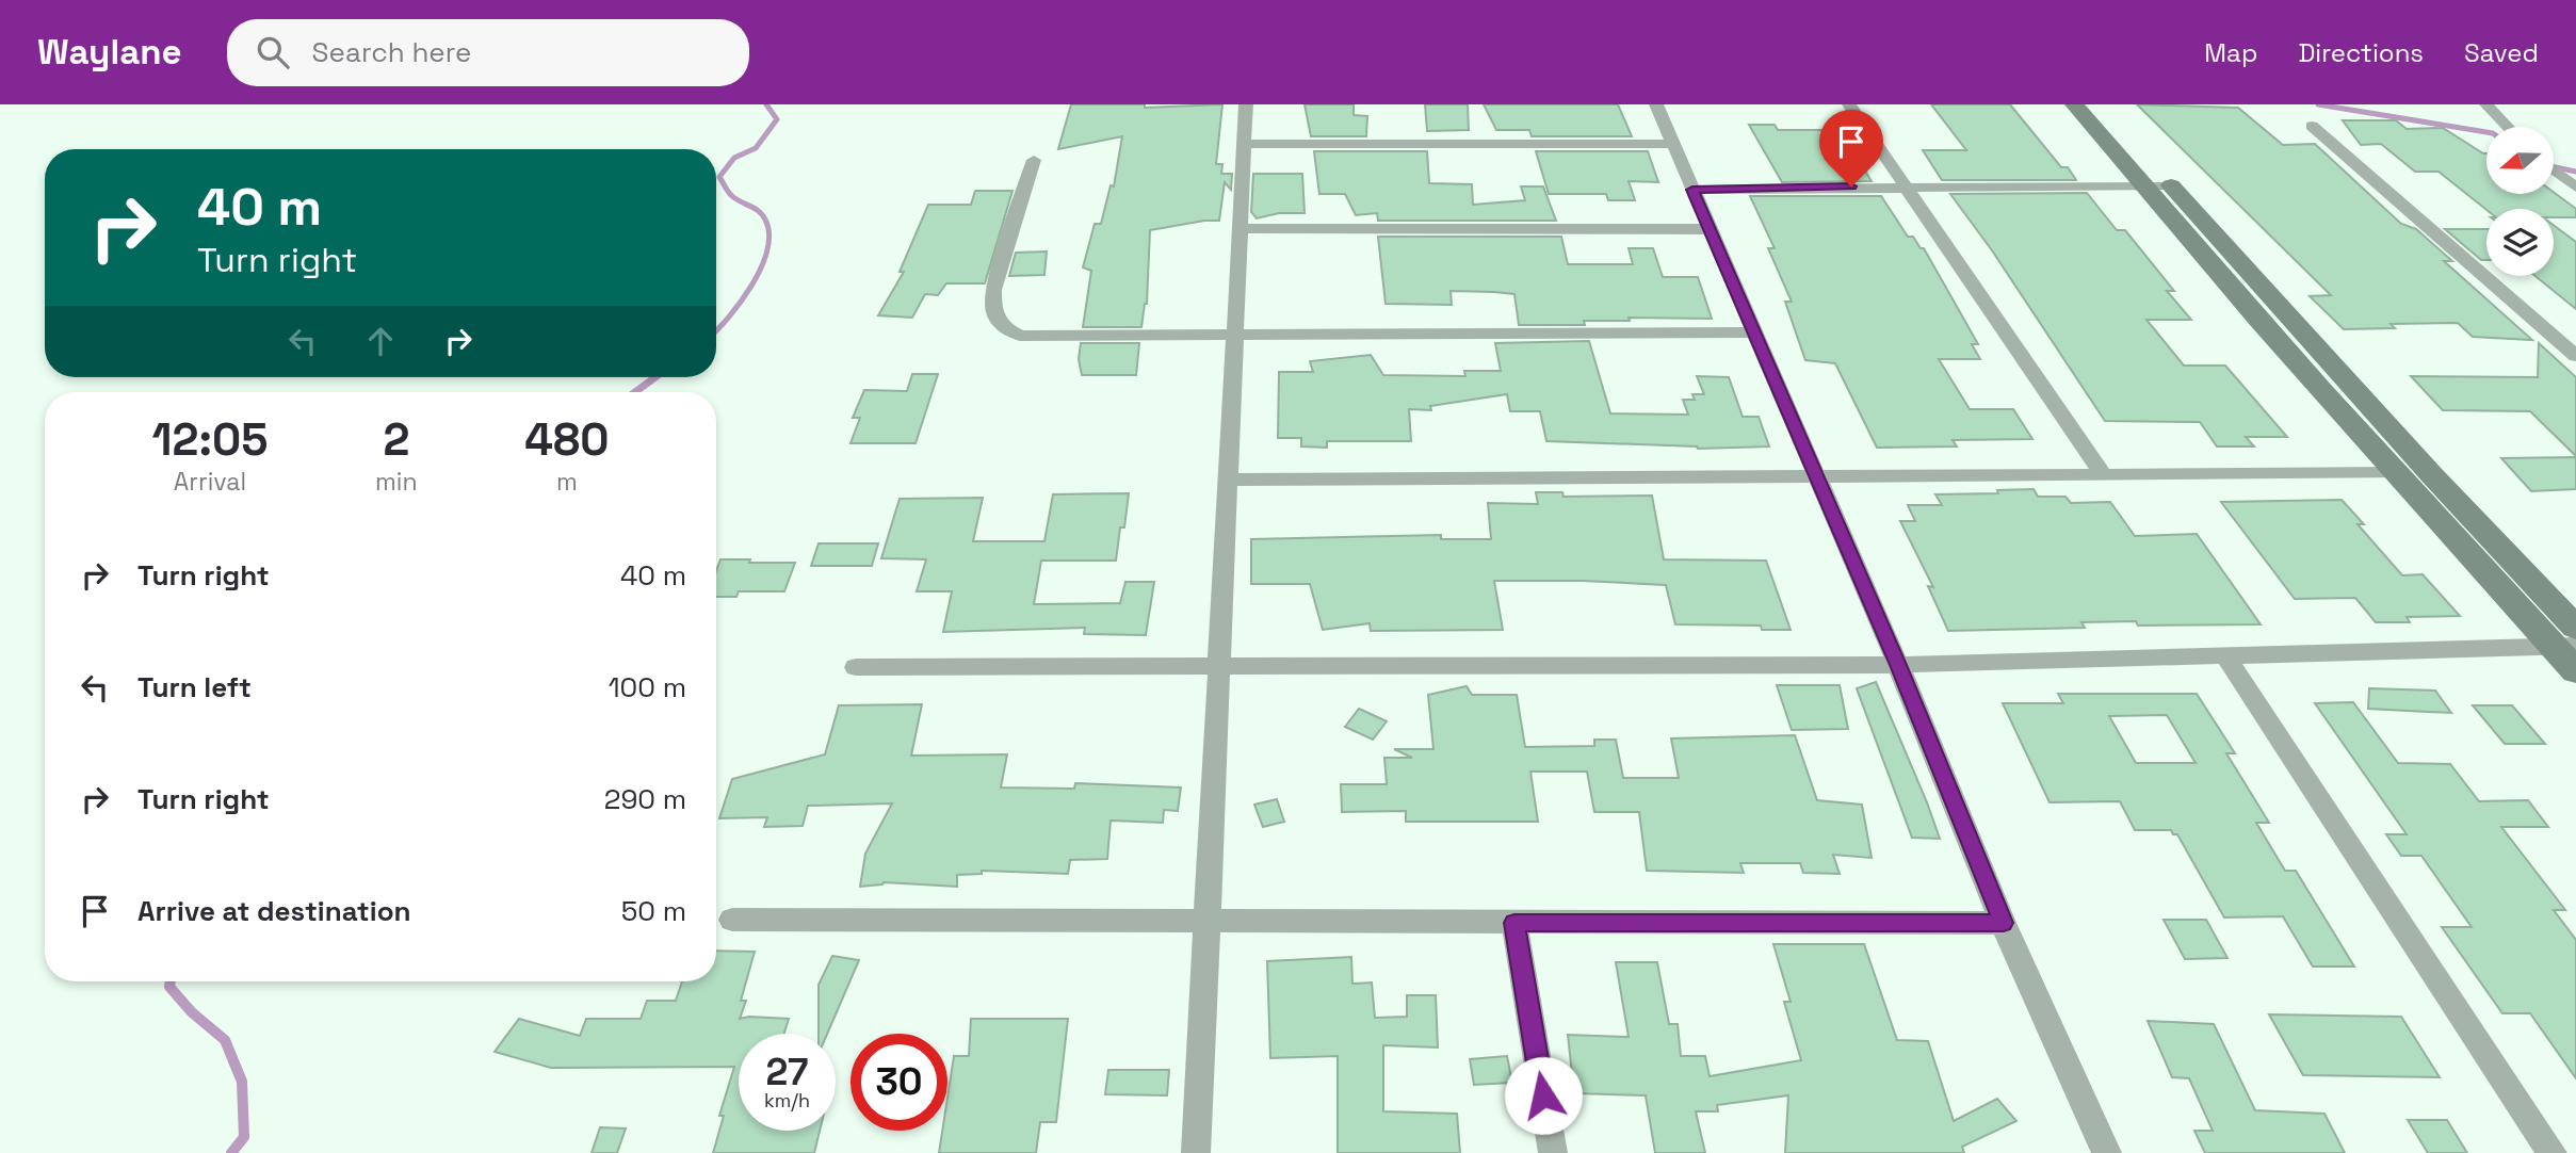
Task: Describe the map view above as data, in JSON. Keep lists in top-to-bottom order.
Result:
{
  "north": "left",
  "page": {
    "header": "Waylane",
    "search": "Search here",
    "nav": ["Map", "Directions", "Saved"],
    "turn": ["40 m", "Turn right"],
    "eta": [
      "12:05",
      "Arrival",
      "2",
      "min",
      "480",
      "m"
    ],
    "list": [
      {
        "name": "Turn right",
        "value": "40 m"
      },
      {
        "name": "Turn left",
        "value": "100 m"
      },
      {
        "name": "Turn right",
        "value": "290 m"
      },
      {
        "name": "Arrive at destination",
        "value": "50 m"
      }
    ],
    "speed": "27 km/h",
    "limit": "30"
  }
}
